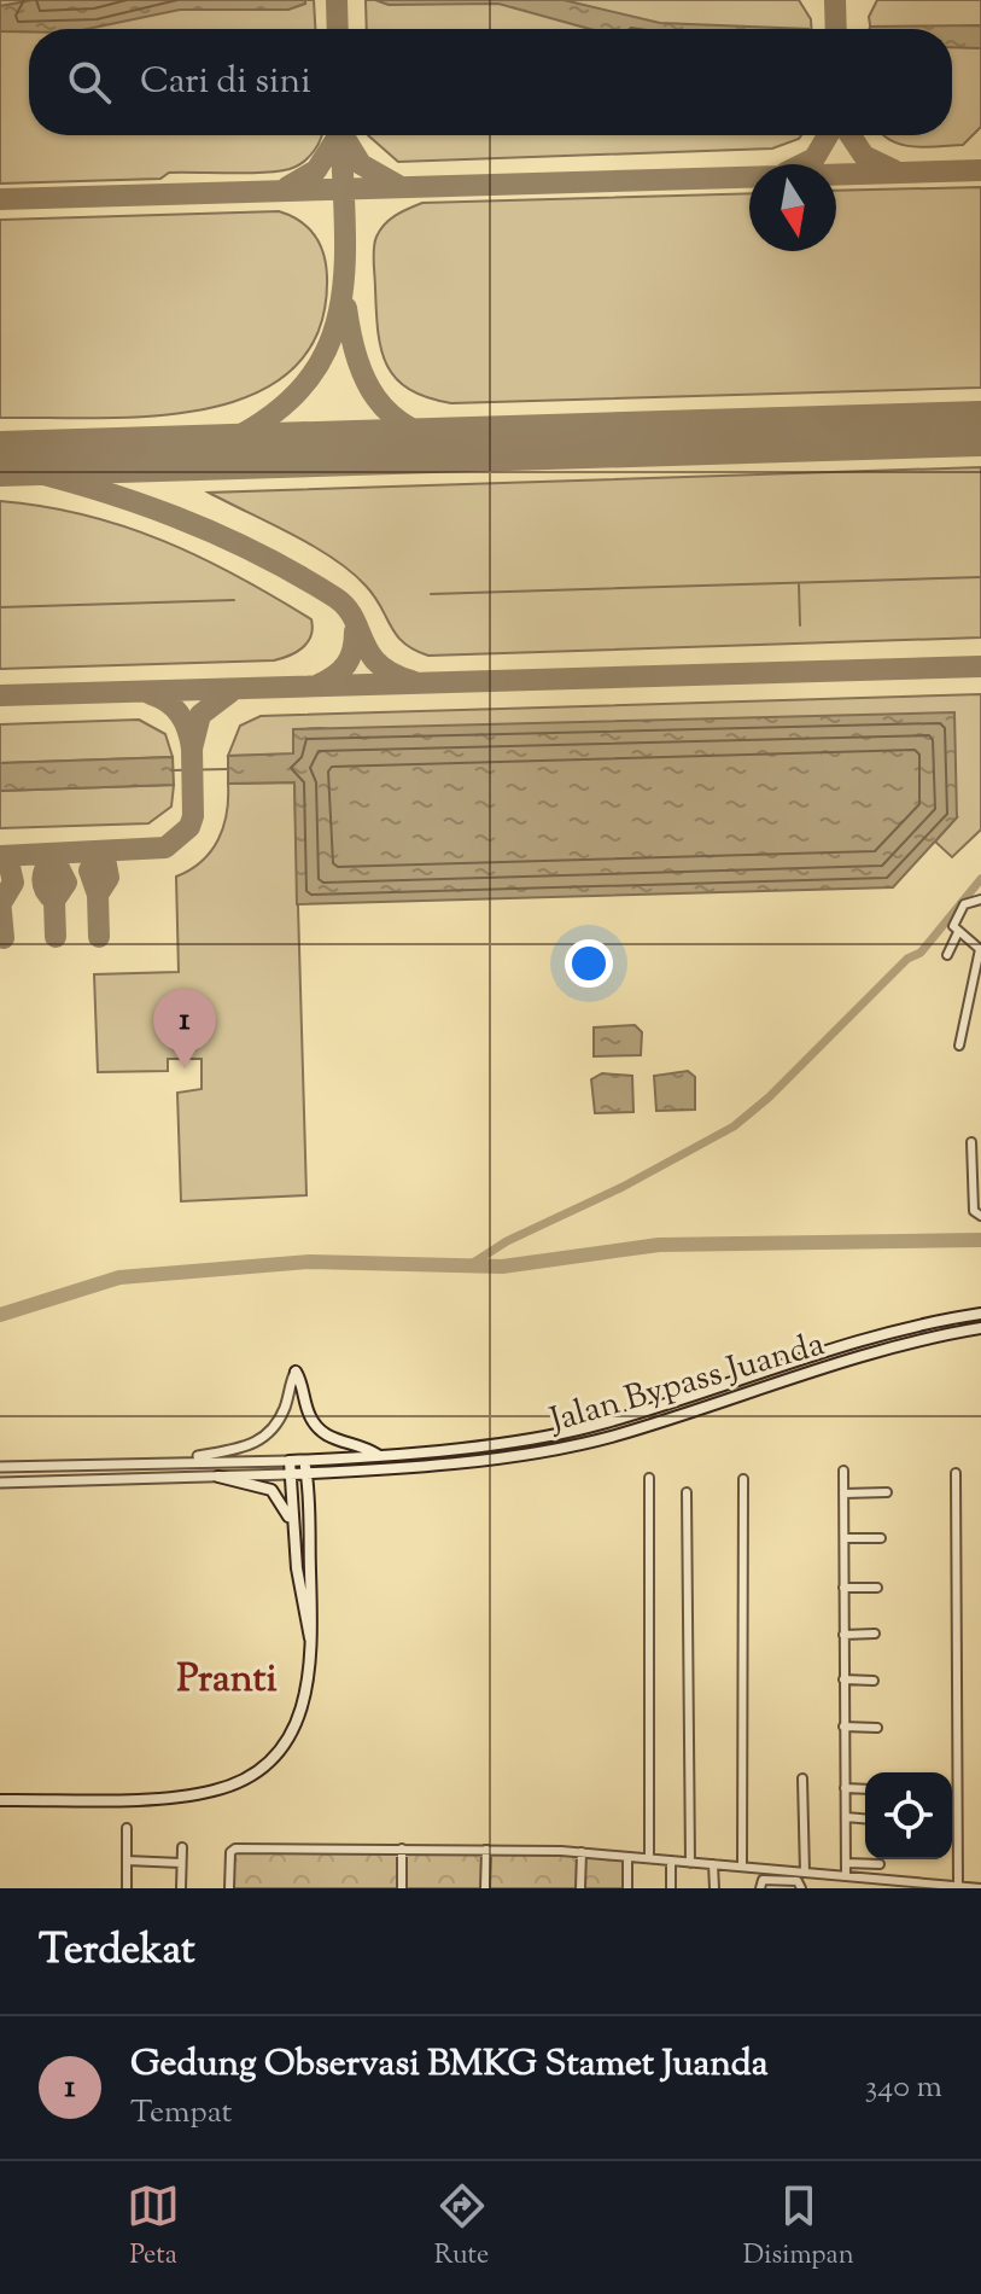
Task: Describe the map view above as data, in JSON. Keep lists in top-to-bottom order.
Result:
{
  "streets": {
    "main road": ["Jalan Bypass Juanda"]
  },
  "districts": ["Pranti"],
  "north": "bottom",
  "page": {
    "search": "Cari di sini",
    "pins": "1",
    "heading": "Terdekat",
    "list": [
      {
        "mark": "1",
        "name": "Gedung Observasi BMKG Stamet Juanda",
        "note": "Tempat",
        "value": "340 m"
      }
    ],
    "nav": ["Peta", "Rute", "Disimpan"]
  }
}
